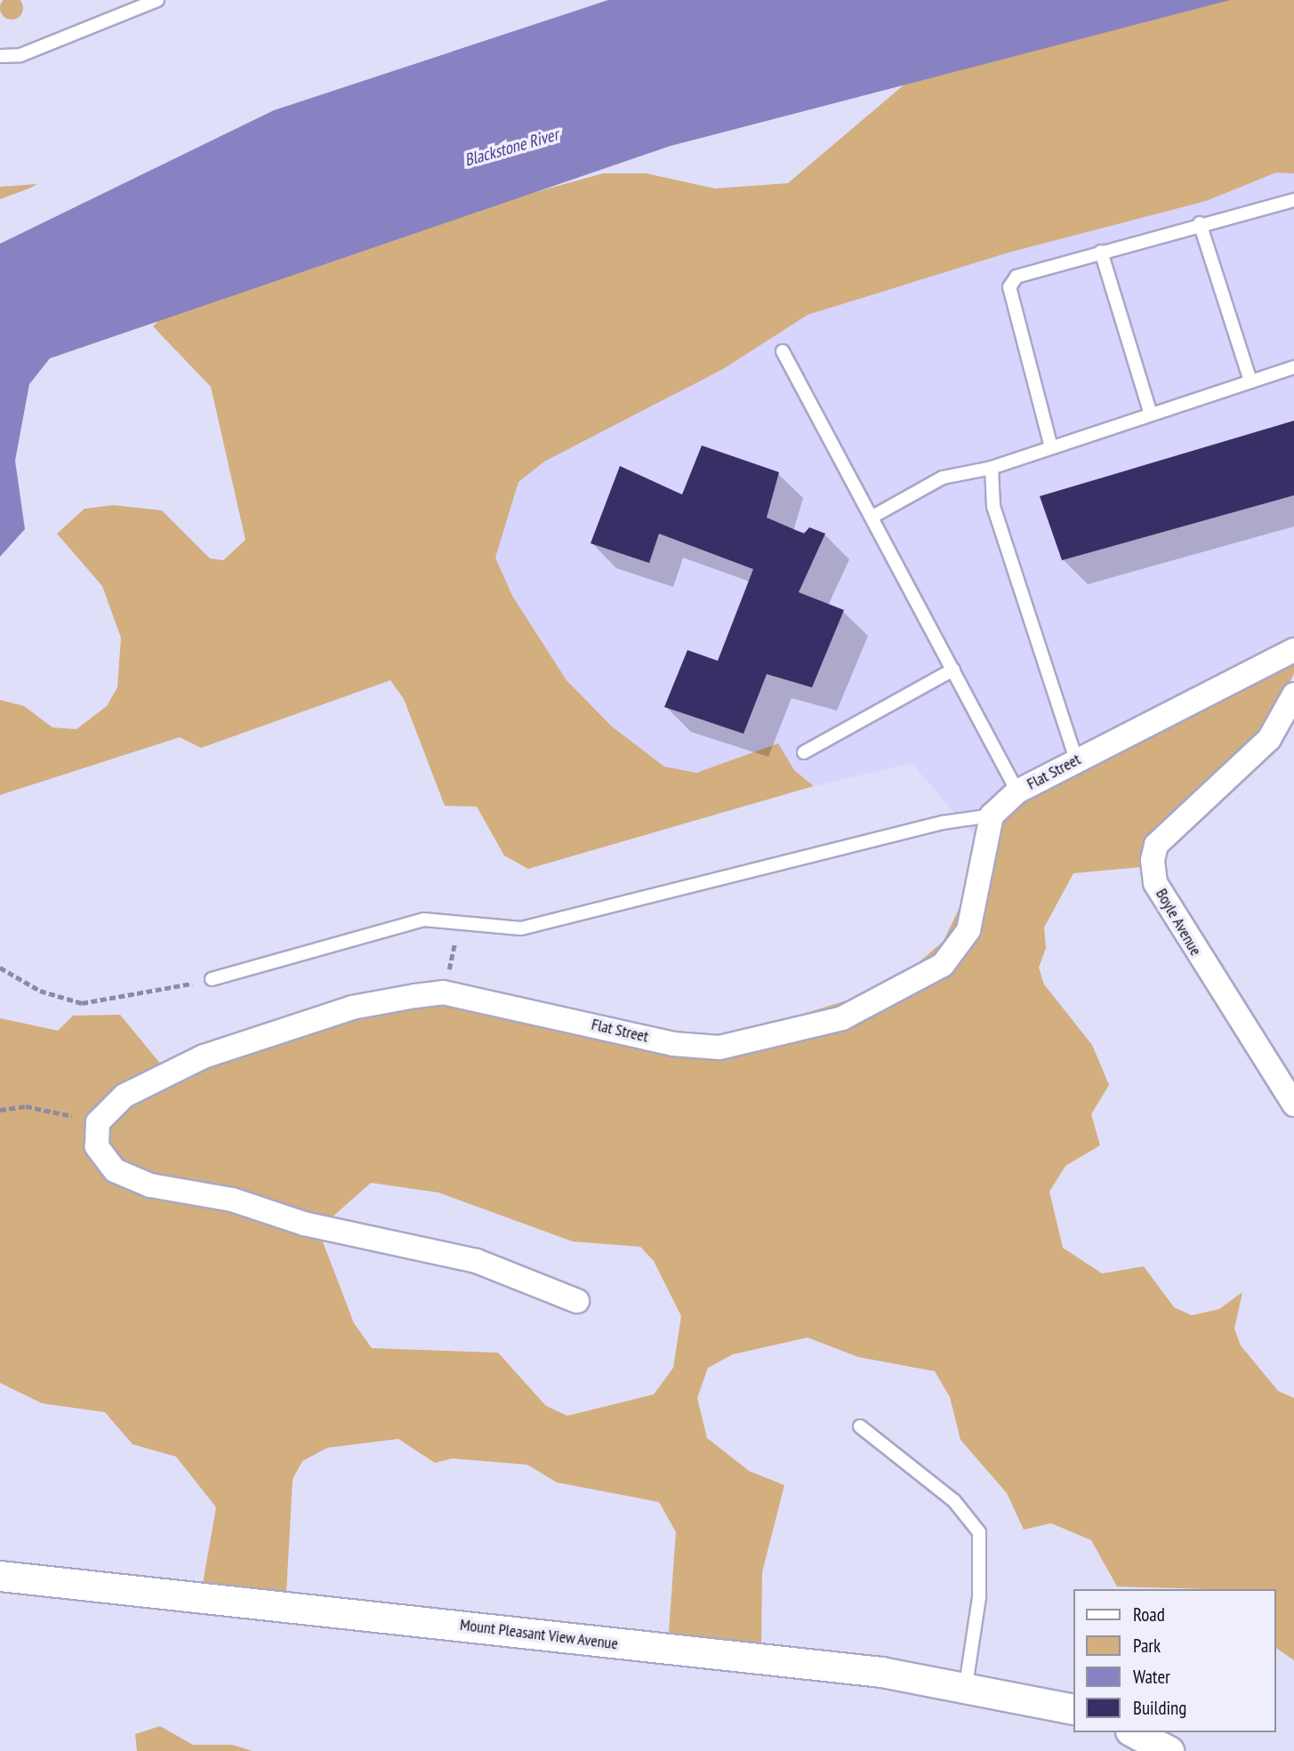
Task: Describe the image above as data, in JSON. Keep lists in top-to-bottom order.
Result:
{
  "streets": {
    "street": ["Flat Street", "Boyle Avenue", "Mount Pleasant View Avenue"]
  },
  "water": ["Blackstone River"],
  "legend": [
    "Road",
    "Park",
    "Water",
    "Building"
  ]
}
